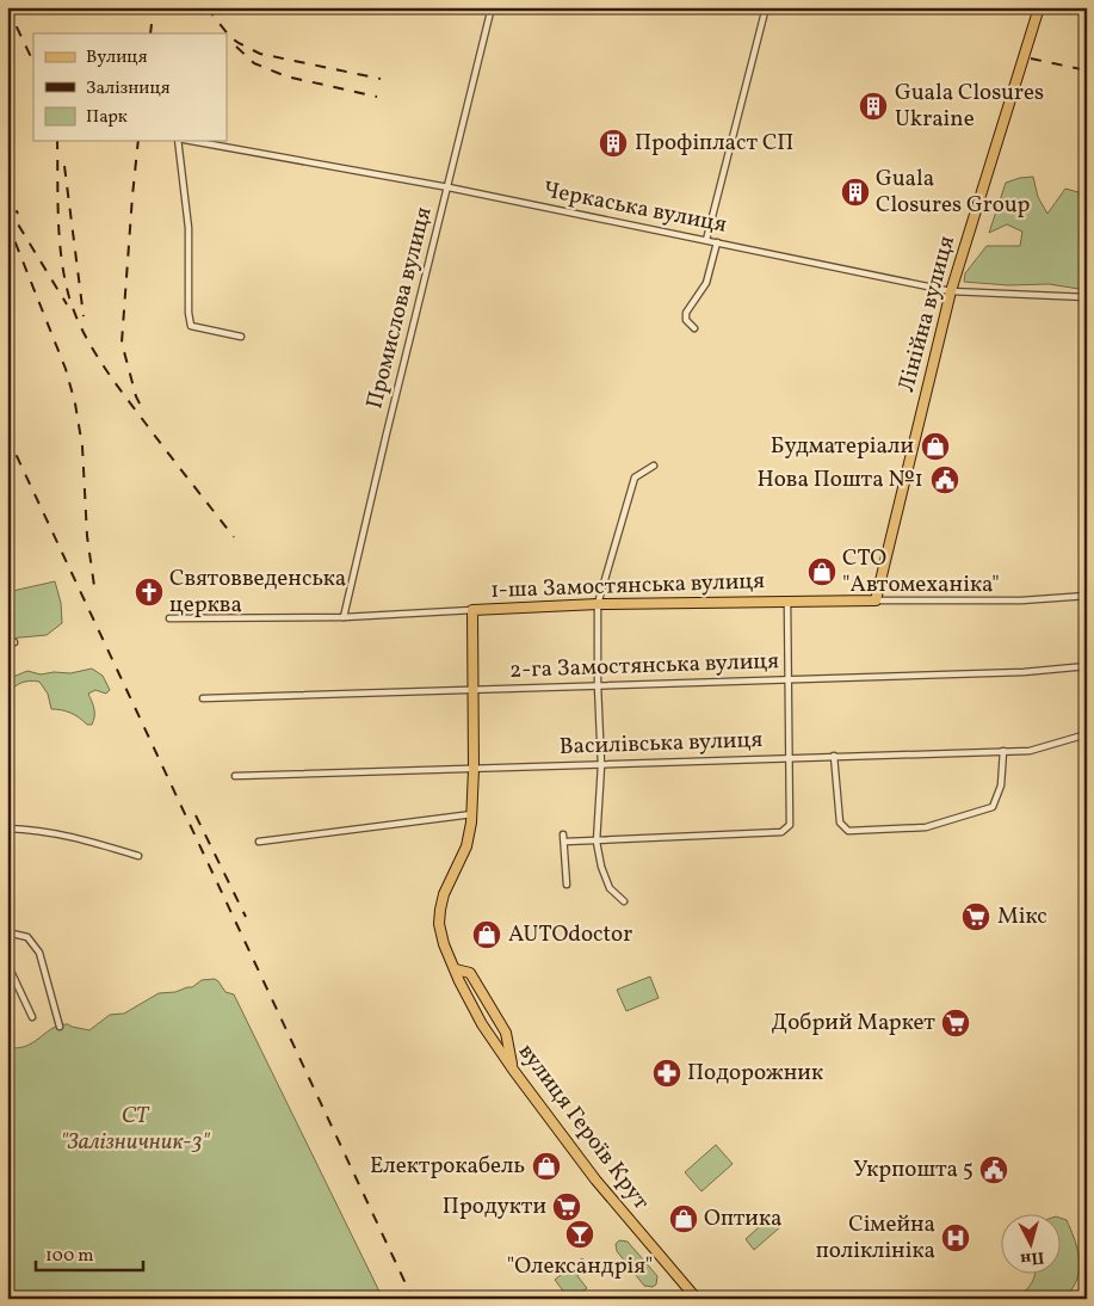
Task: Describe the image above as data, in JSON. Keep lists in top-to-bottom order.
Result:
{
  "streets": {
    "main road": ["Лінійна вулиця", "1-ша Замостянська вулиця", "вулиця Героїв Крут"],
    "street": [
      "Черкаська вулиця",
      "Промислова вулиця",
      "2-га Замостянська вулиця",
      "Василівська вулиця"
    ]
  },
  "crossings": [
    ["Черкаська вулиця", "Промислова вулиця"],
    ["Черкаська вулиця", "Лінійна вулиця"],
    ["Промислова вулиця", "1-ша Замостянська вулиця"],
    ["Лінійна вулиця", "1-ша Замостянська вулиця"],
    ["1-ша Замостянська вулиця", "вулиця Героїв Крут"],
    ["2-га Замостянська вулиця", "вулиця Героїв Крут"],
    ["Василівська вулиця", "вулиця Героїв Крут"]
  ],
  "parks": ["СТ \"Залізничник-3\""],
  "places": {
    "building": ["Guala Closures Ukraine", "Профіпласт СП", "Guala Closures Group"],
    "shop": [
      "Будматеріали",
      "СТО \"Автомеханіка\"",
      "AUTOdoctor",
      "Електрокабель",
      "Оптика"
    ],
    "public building": ["Нова Пошта №1", "Укрпошта 5"],
    "church": ["Святовведенська церква"],
    "supermarket": ["Мікс", "Добрий Маркет", "Продукти"],
    "pharmacy": ["Подорожник"],
    "bar": ["\"Олександрія\""],
    "hospital": ["Сімейна поліклініка"]
  },
  "legend": ["Вулиця", "Залізниця", "Парк"],
  "scale_bar": "100 m",
  "north": "bottom"
}
